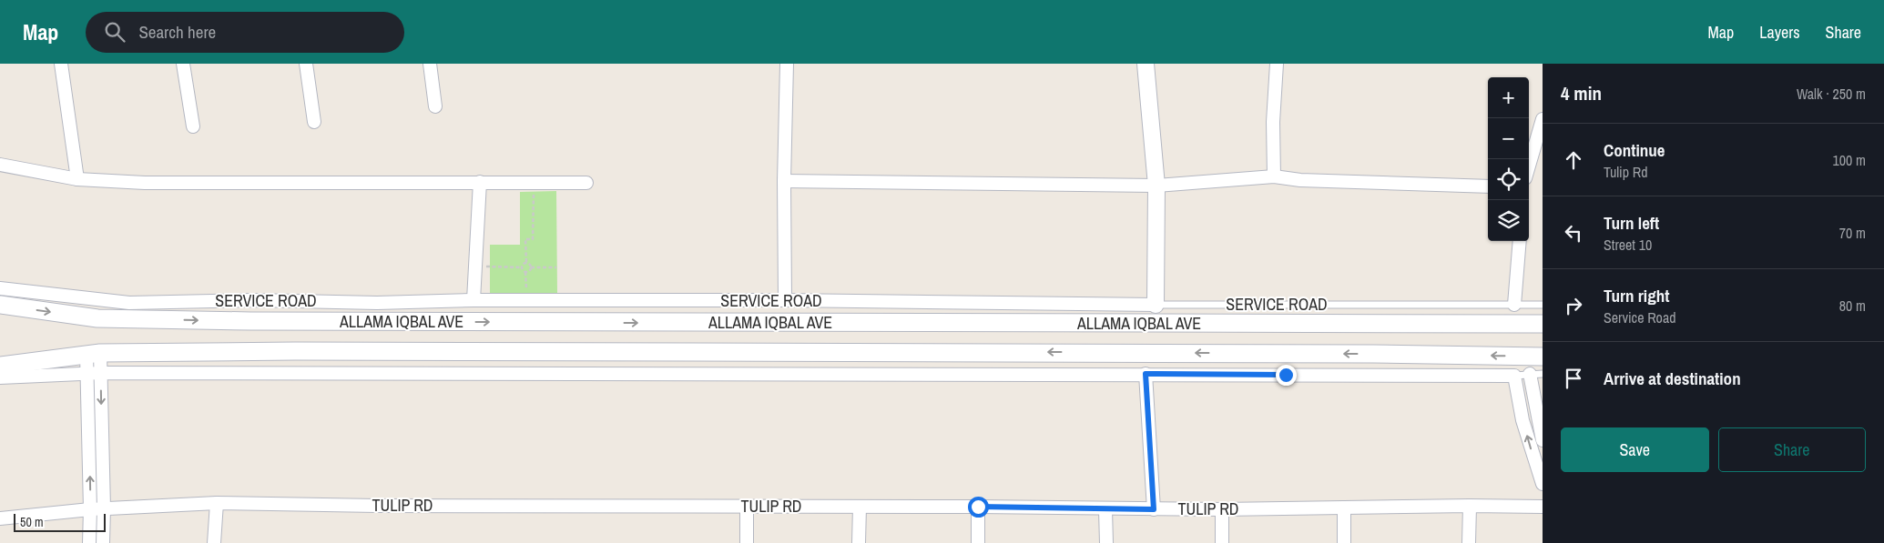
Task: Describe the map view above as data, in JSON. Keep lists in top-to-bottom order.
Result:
{
  "streets": {
    "main road": ["ALLAMA IQBAL AVE"],
    "street": ["SERVICE ROAD", "TULIP RD"]
  },
  "scale_bar": "50 m",
  "page": {
    "header": "Map",
    "search": "Search here",
    "nav": ["Map", "Layers", "Share"],
    "heading": ["4 min", "Walk · 250 m"],
    "map_buttons": ["+", "−"],
    "list": [
      ["Continue", "Tulip Rd", "100 m"],
      ["Turn left", "Street 10", "70 m"],
      ["Turn right", "Service Road", "80 m"],
      "Arrive at destination"
    ],
    "buttons": ["Save", "Share"],
    "scale": "50 m"
  }
}
